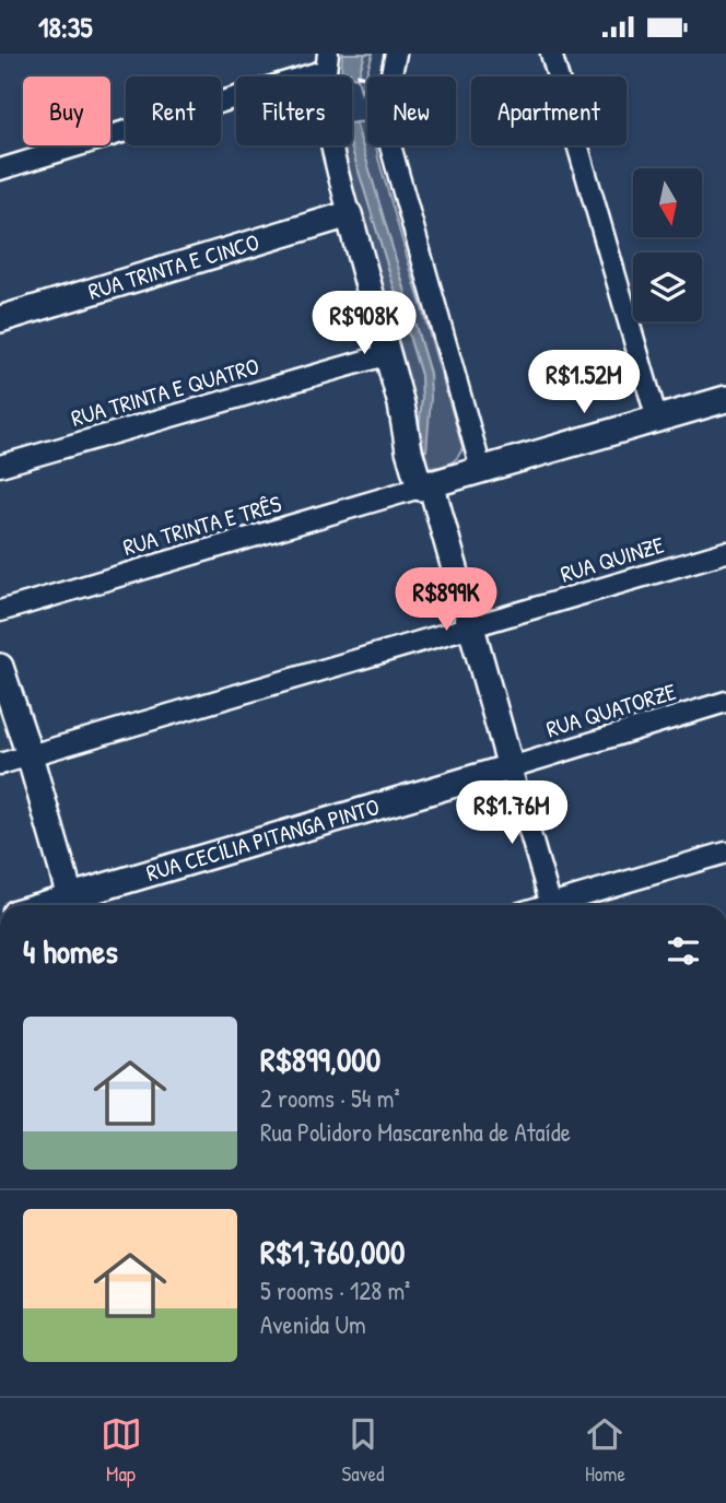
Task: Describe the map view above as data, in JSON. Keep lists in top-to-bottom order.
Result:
{
  "streets": {
    "street": [
      "RUA TRINTA E CINCO",
      "RUA TRINTA E QUATRO",
      "RUA TRINTA E TRÊS",
      "RUA QUINZE",
      "RUA QUATORZE",
      "RUA CECÍLIA PITANGA PINTO"
    ]
  },
  "crossings": [
    ["RUA QUATORZE", "RUA CECÍLIA PITANGA PINTO"]
  ],
  "north": "bottom",
  "page": {
    "status": "18:35",
    "chip": [
      "Buy",
      "Rent",
      "Filters",
      "New",
      "Apartment"
    ],
    "price": [
      "R$908K",
      "R$1.52M",
      "R$899K",
      "R$1.76M"
    ],
    "heading": "4 homes",
    "list": [
      {
        "name": "R$899,000",
        "note": "2 rooms · 54 m² · Rua Polidoro Mascarenha de Ataíde"
      },
      {
        "name": "R$1,760,000",
        "note": "5 rooms · 128 m² · Avenida Um"
      }
    ],
    "tabs": ["Map", "Saved", "Home"]
  }
}
